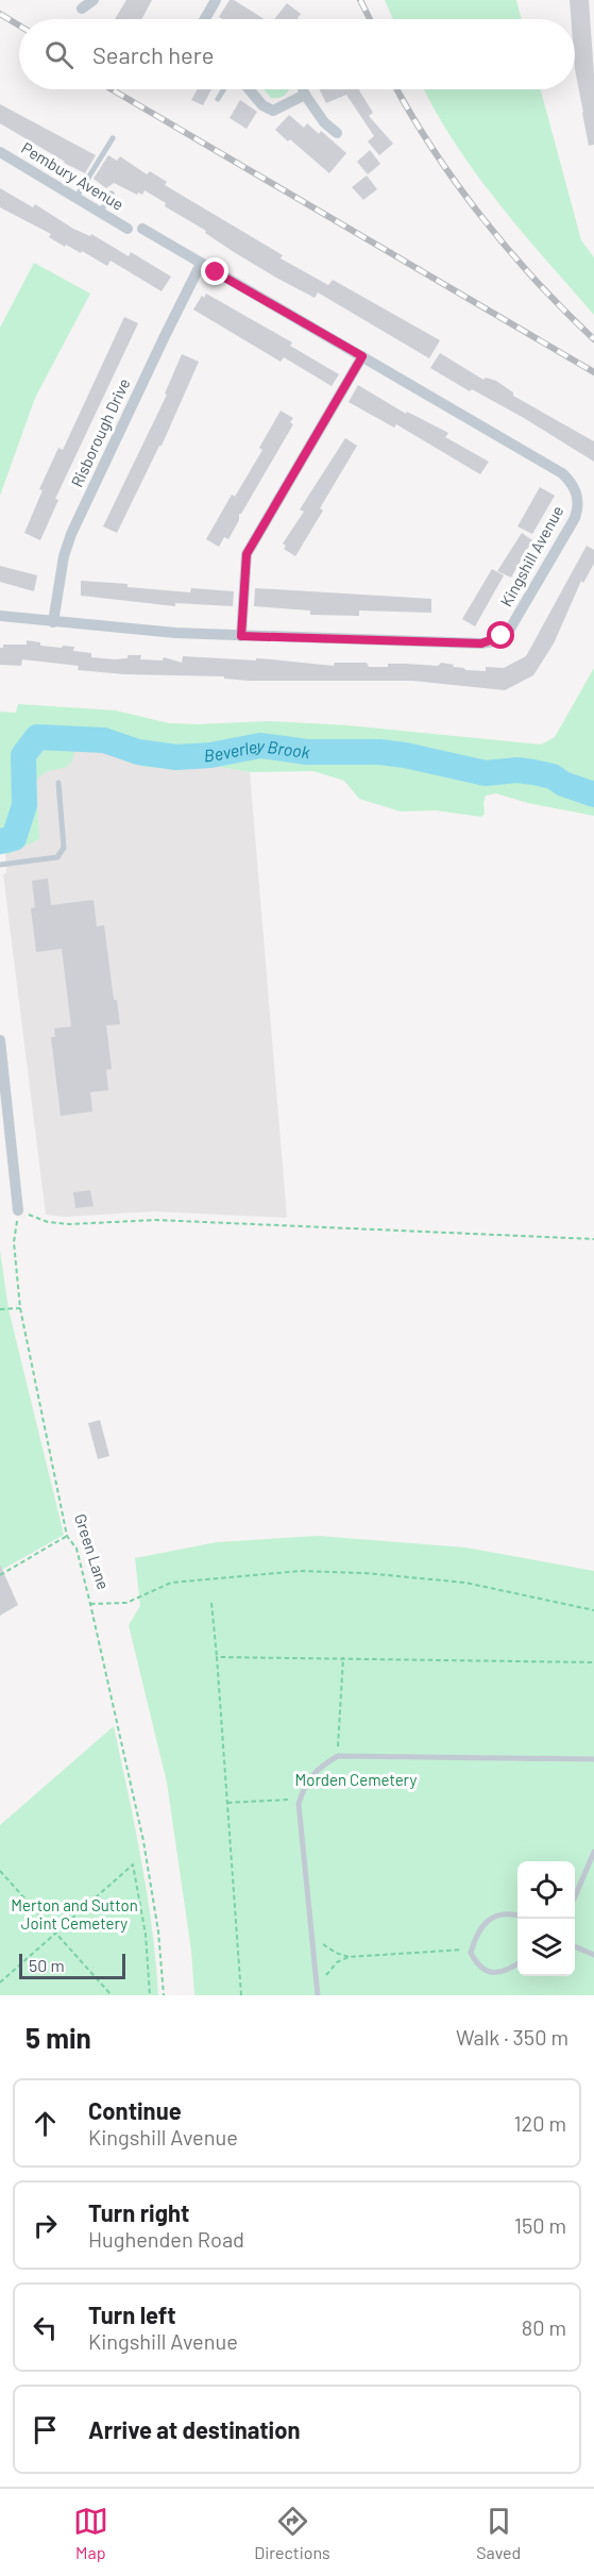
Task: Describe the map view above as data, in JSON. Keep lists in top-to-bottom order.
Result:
{
  "streets": {
    "street": ["Pembury Avenue", "Risborough Drive", "Kingshill Avenue"],
    "path": ["Green Lane"]
  },
  "crossings": [
    ["Risborough Drive", "Kingshill Avenue"]
  ],
  "water": ["Beverley Brook"],
  "parks": ["Morden Cemetery", "Merton and Sutton Joint Cemetery"],
  "scale_bar": "50 m",
  "page": {
    "search": "Search here",
    "scale": "50 m",
    "heading": ["5 min", "Walk · 350 m"],
    "list": [
      ["Continue", "Kingshill Avenue", "120 m"],
      ["Turn right", "Hughenden Road", "150 m"],
      ["Turn left", "Kingshill Avenue", "80 m"],
      "Arrive at destination"
    ],
    "nav": ["Map", "Directions", "Saved"]
  }
}
